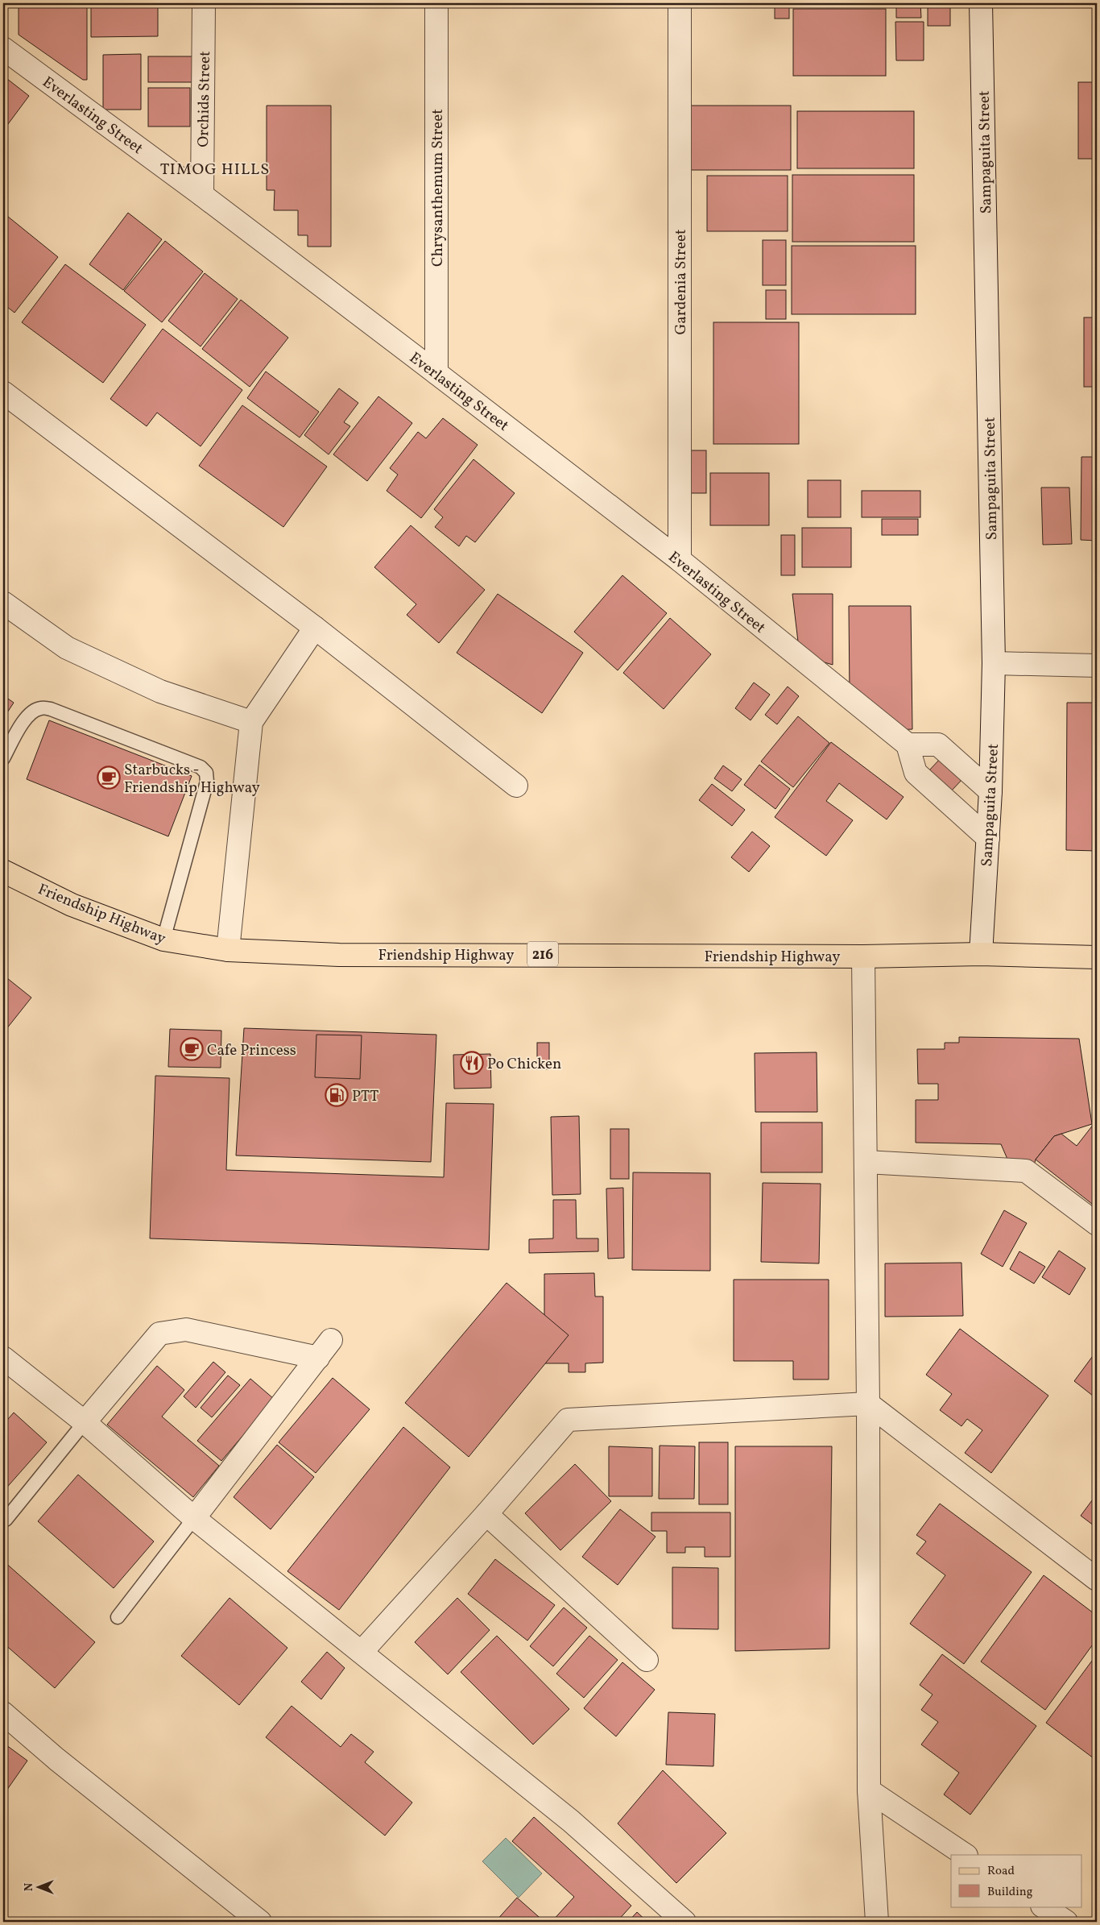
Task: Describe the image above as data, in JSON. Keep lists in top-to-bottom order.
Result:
{
  "streets": {
    "main road": ["Friendship Highway", "216"],
    "street": [
      "Orchids Street",
      "Everlasting Street",
      "Sampaguita Street",
      "Chrysanthemum Street",
      "Gardenia Street"
    ]
  },
  "crossings": [
    ["Orchids Street", "Everlasting Street"],
    ["Everlasting Street", "Chrysanthemum Street"],
    ["Everlasting Street", "Gardenia Street"],
    ["Sampaguita Street", "Friendship Highway"]
  ],
  "districts": ["TIMOG HILLS"],
  "places": {
    "cafe": ["Starbucks - Friendship Highway", "Cafe Princess"],
    "restaurant": ["Po Chicken"],
    "fuel station": ["PTT"]
  },
  "legend": ["Road", "Building"],
  "north": "left"
}
